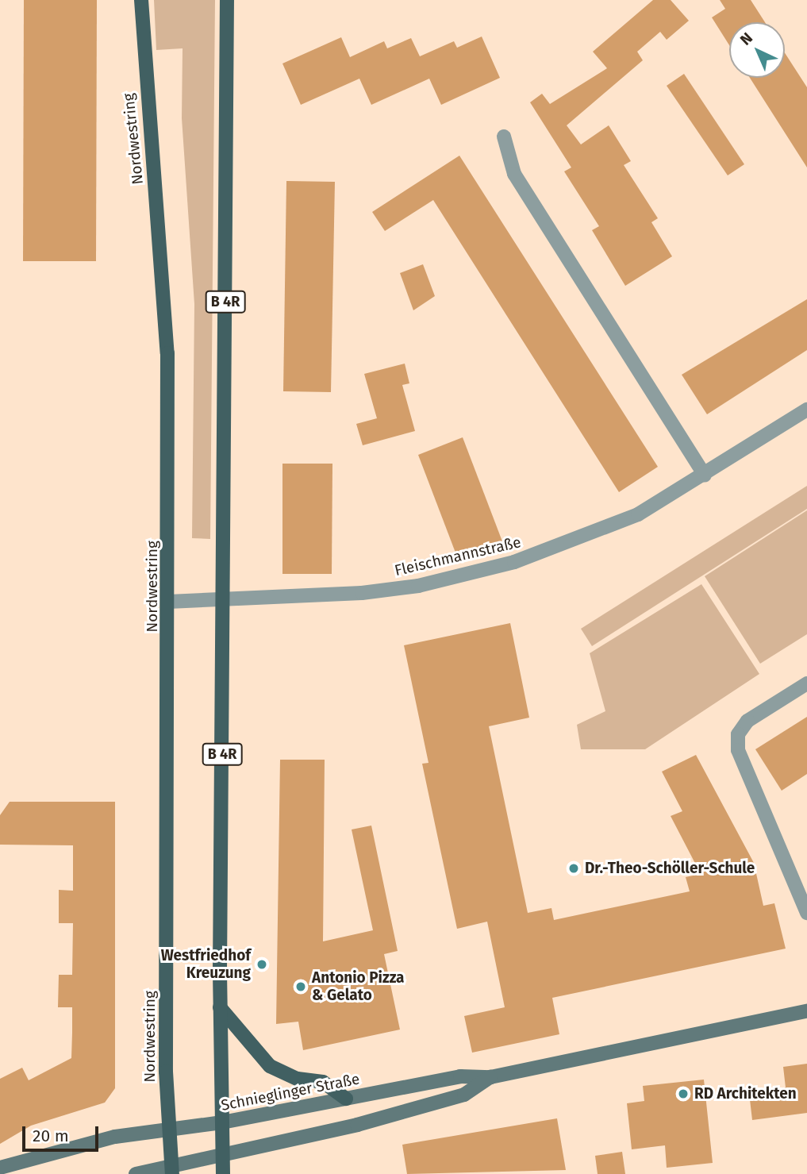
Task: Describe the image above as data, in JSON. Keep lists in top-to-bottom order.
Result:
{
  "streets": {
    "main road": ["Nordwestring", "B 4R", "Schnieglinger Straße"],
    "street": ["Fleischmannstraße"]
  },
  "crossings": [
    ["Nordwestring", "Fleischmannstraße"],
    ["Nordwestring", "Schnieglinger Straße"],
    ["B 4R", "Fleischmannstraße"],
    ["B 4R", "Schnieglinger Straße"]
  ],
  "places": [
    "Dr.-Theo-Schöller-Schule",
    "Westfriedhof Kreuzung",
    "Antonio Pizza & Gelato",
    "RD Architekten"
  ],
  "scale_bar": "20 m",
  "north": "top left"
}
